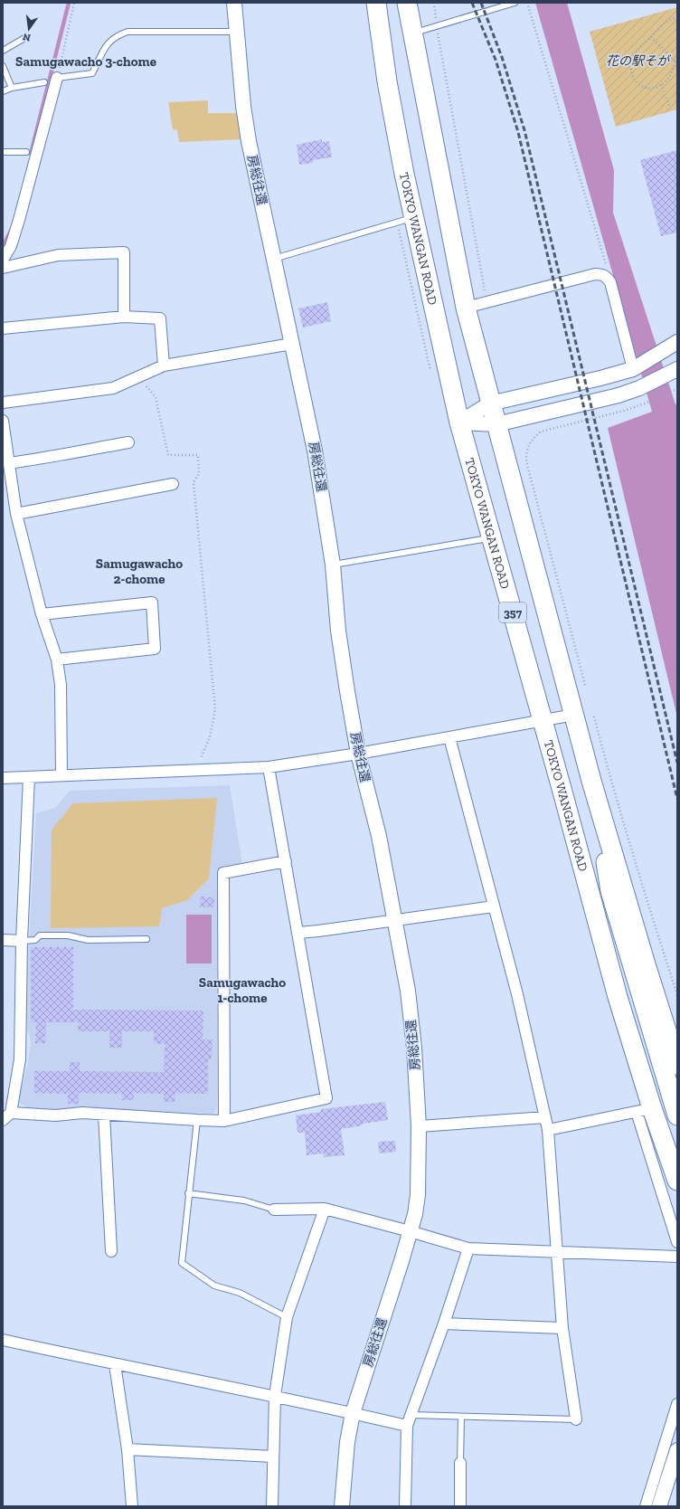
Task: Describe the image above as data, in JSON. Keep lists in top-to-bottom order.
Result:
{
  "streets": {
    "highway": ["TOKYO WANGAN ROAD", "357"],
    "street": ["房総往還"]
  },
  "districts": ["Samugawacho 3-chome", "Samugawacho 2-chome", "Samugawacho 1-chome"],
  "parks": ["花の駅そが"],
  "north": "bottom"
}
